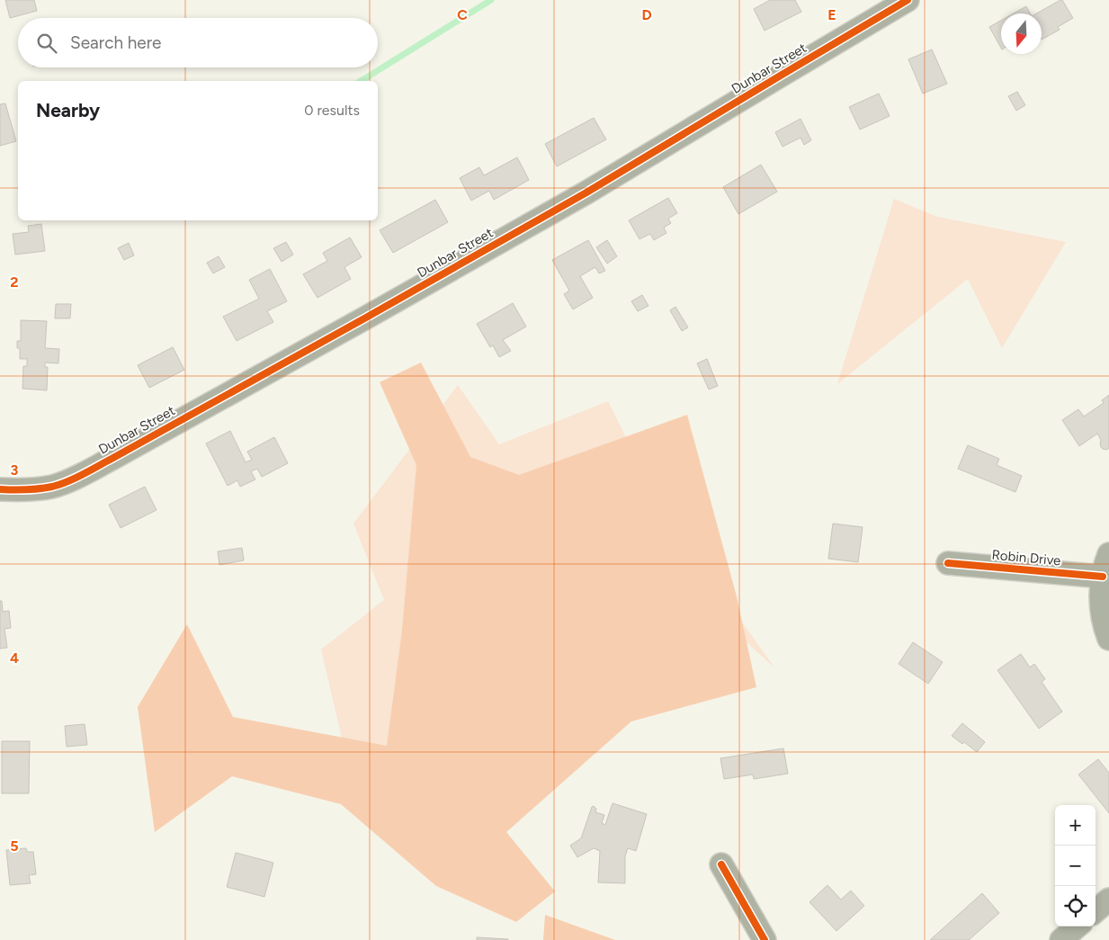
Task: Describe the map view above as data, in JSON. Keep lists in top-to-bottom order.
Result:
{
  "streets": {
    "street": ["Dunbar Street", "Robin Drive"]
  },
  "north": "bottom",
  "page": {
    "search": "Search here",
    "heading": ["Nearby", "0 results"],
    "map_buttons": ["+", "−"]
  },
  "grid": {
    "columns": ["C", "D", "E"],
    "rows": [
      "2",
      "3",
      "4",
      "5"
    ]
  }
}
